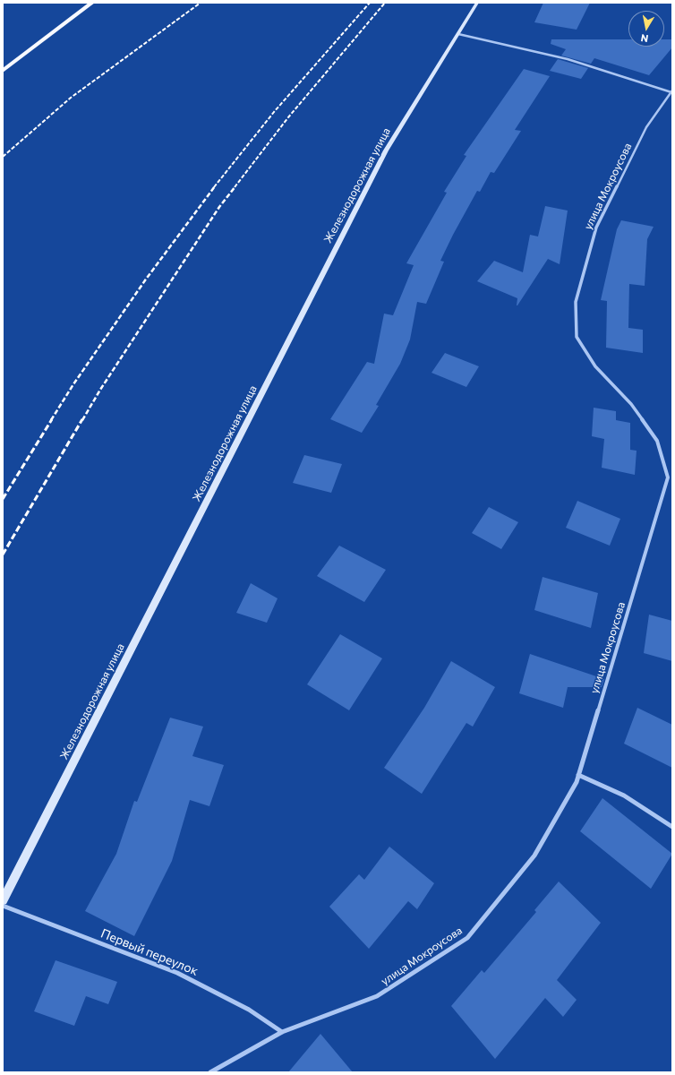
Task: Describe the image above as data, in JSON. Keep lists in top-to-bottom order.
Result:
{
  "streets": {
    "street": ["Железнодорожная улица", "улица Мокроусова", "Первый переулок"]
  },
  "crossings": [
    ["улица Мокроусова", "Первый переулок"]
  ],
  "north": "bottom"
}
